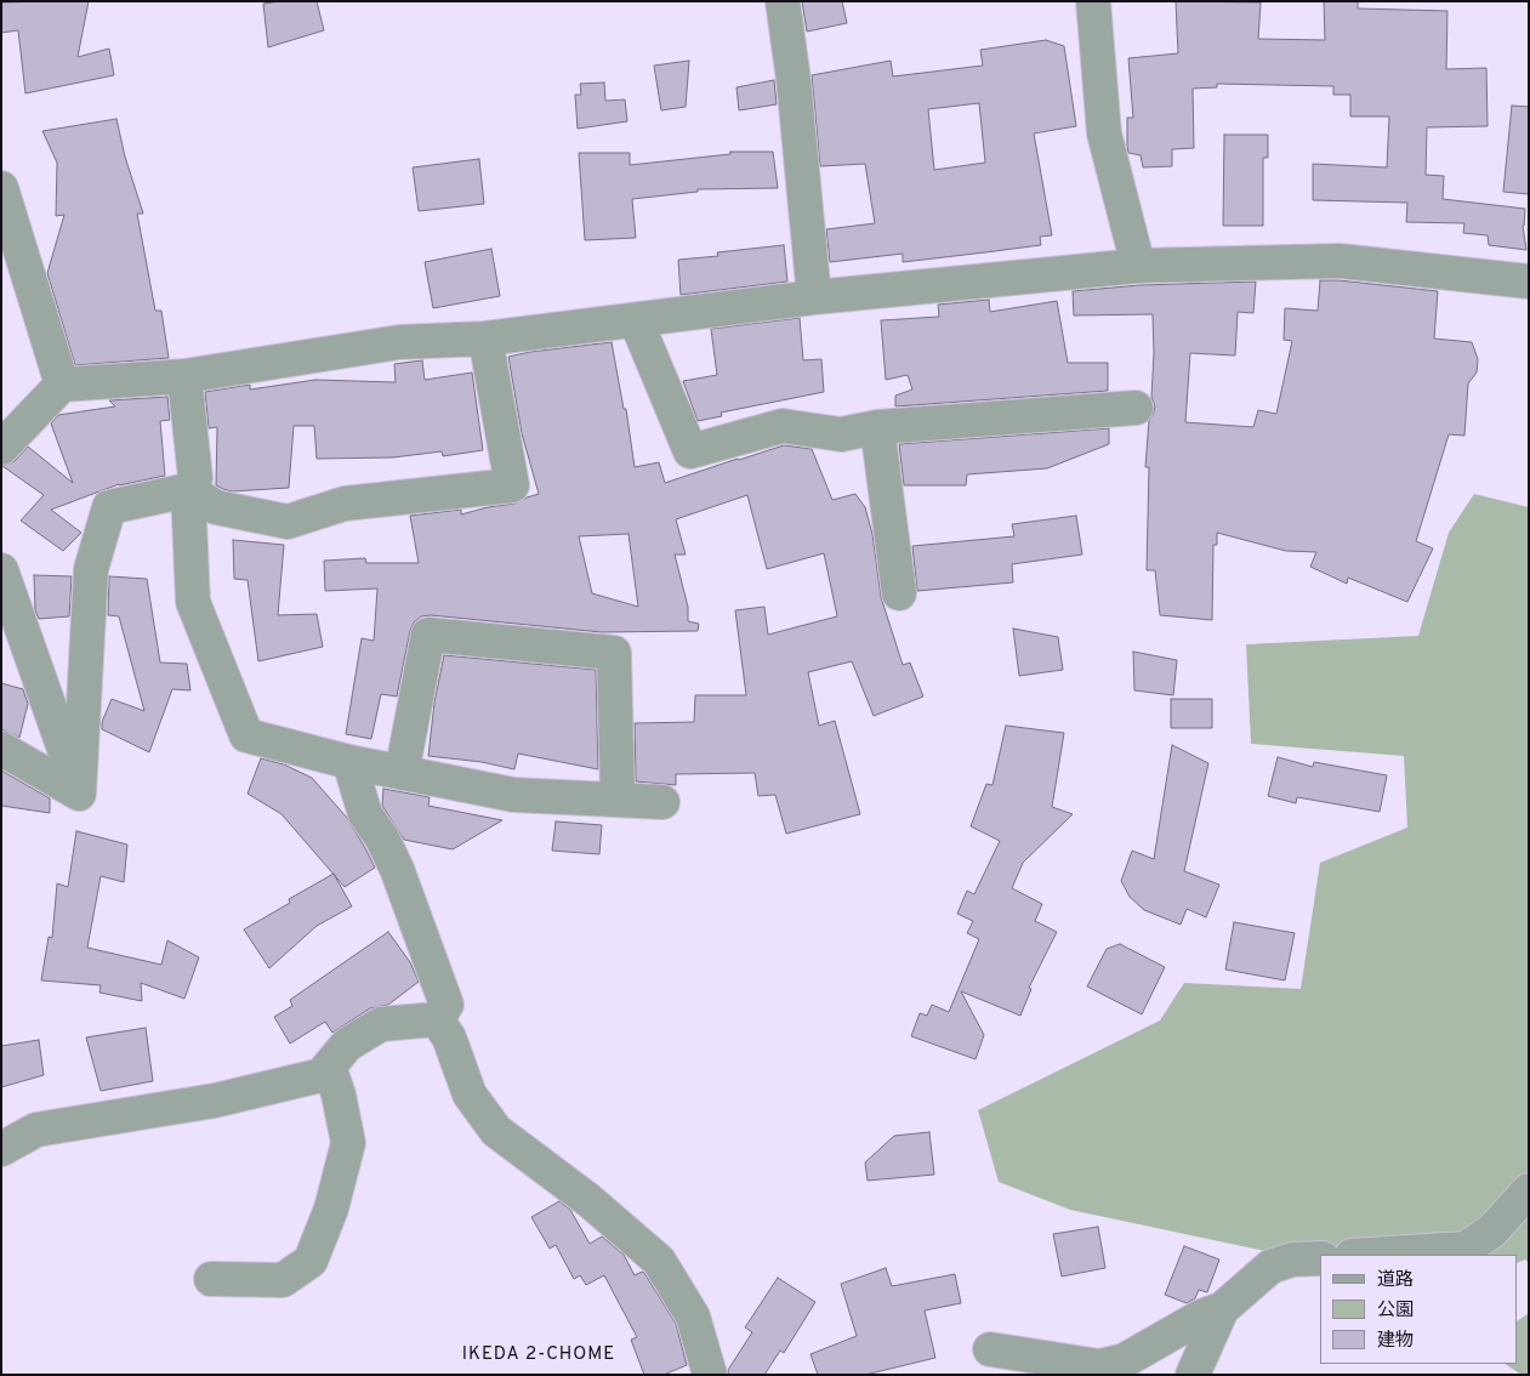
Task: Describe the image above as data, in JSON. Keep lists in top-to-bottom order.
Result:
{
  "districts": ["IKEDA 2-CHOME"],
  "legend": ["道路", "公園", "建物"]
}
